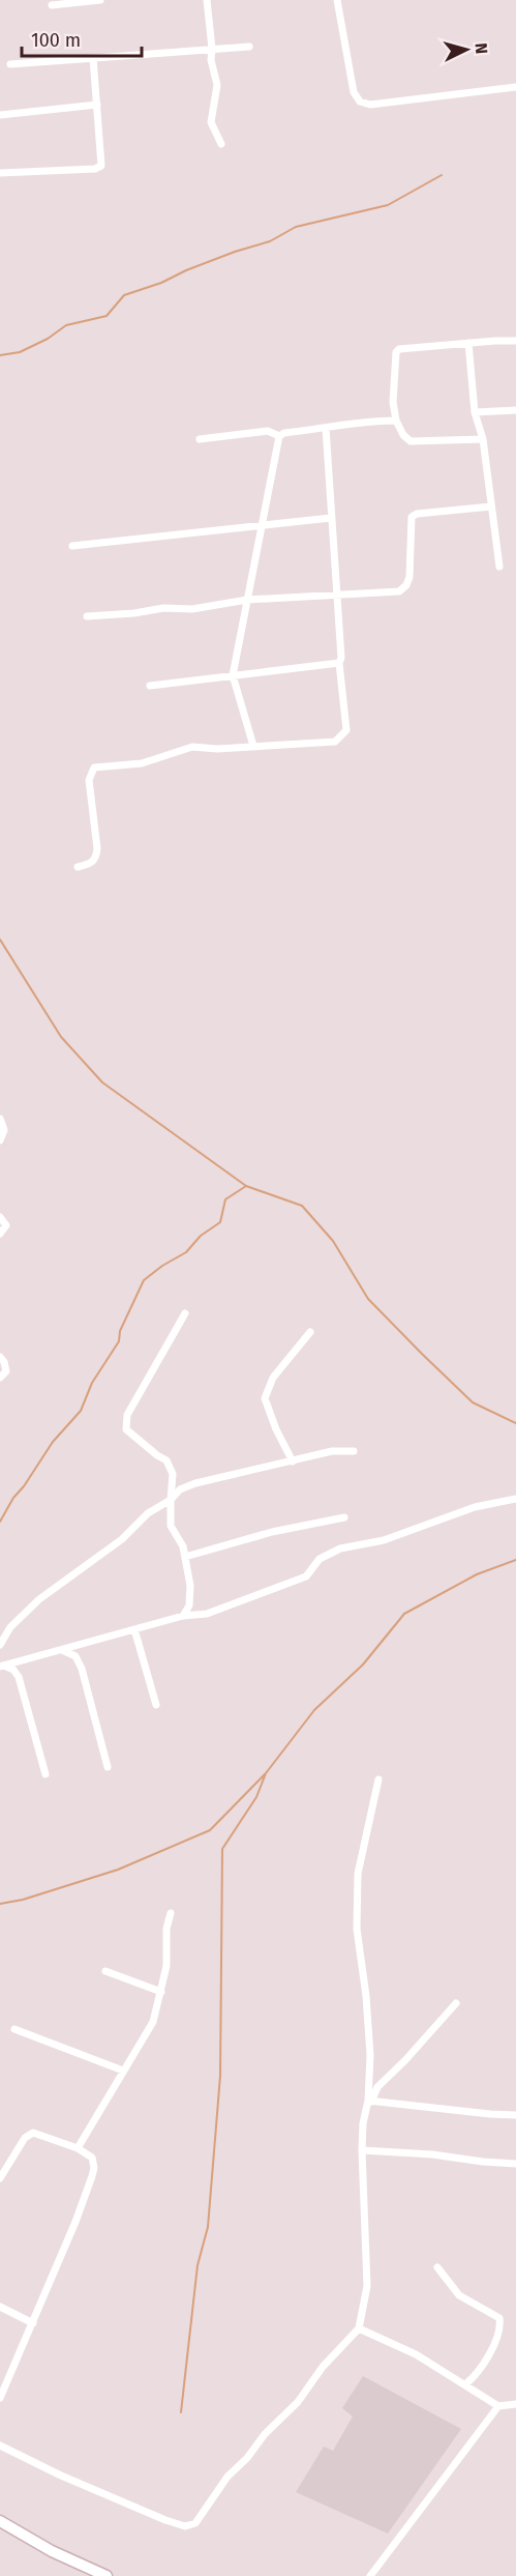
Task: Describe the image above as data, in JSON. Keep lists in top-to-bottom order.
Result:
{
  "scale_bar": "100 m",
  "north": "right"
}
